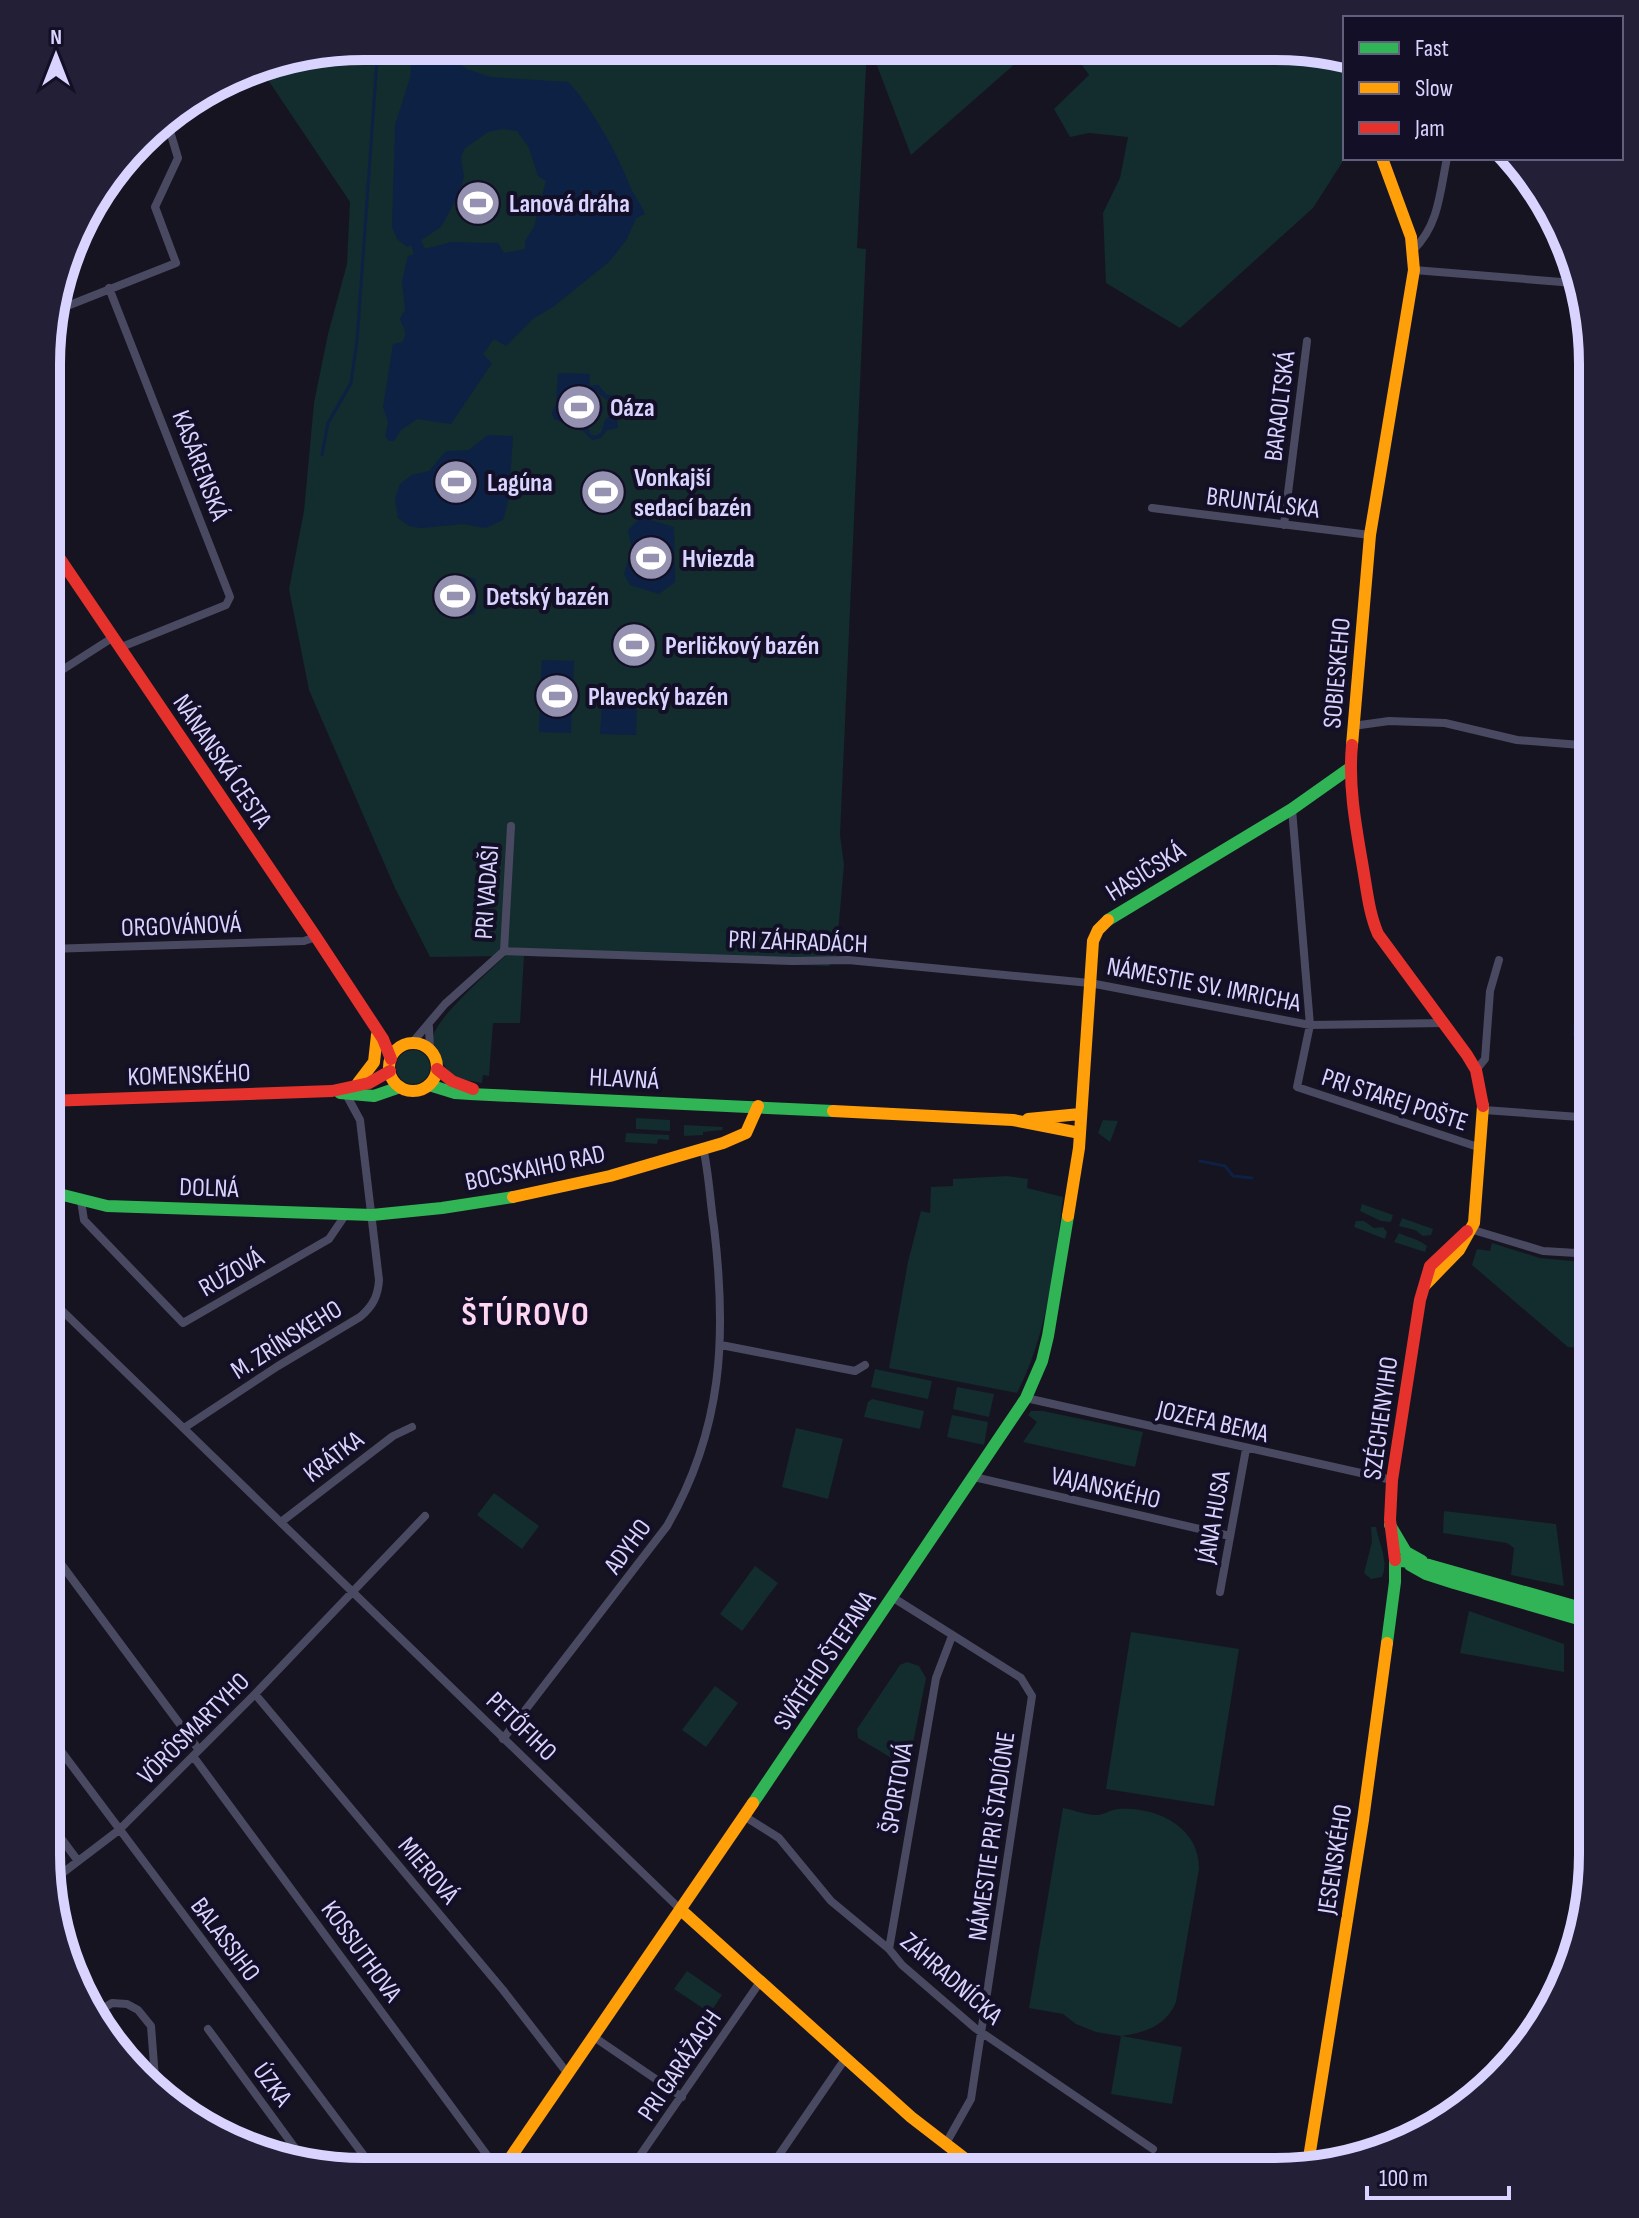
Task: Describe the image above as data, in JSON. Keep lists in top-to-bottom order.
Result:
{
  "streets": {
    "street": [
      "BARAOLTSKÁ",
      "KASÁRENSKÁ",
      "BRUNTÁLSKA",
      "SOBIESKEHO",
      "NÁNANSKÁ CESTA",
      "HASIČSKÁ",
      "PRI VADAŠI",
      "ORGOVÁNOVÁ",
      "PRI ZÁHRADÁCH",
      "NÁMESTIE SV. IMRICHA",
      "KOMENSKÉHO",
      "HLAVNÁ",
      "PRI STAREJ POŠTE",
      "BOCSKAIHO RAD",
      "DOLNÁ",
      "RUŽOVÁ",
      "M. ZRÍNSKEHO",
      "SZÉCHENYIHO",
      "JOZEFA BEMA",
      "KRÁTKA",
      "VAJANSKÉHO",
      "JÁNA HUSA",
      "ADYHO",
      "SVÄTÉHO ŠTEFANA",
      "PETŐFIHO",
      "VÖRÖSMARTYHO",
      "ŠPORTOVÁ",
      "NÁMESTIE PRI ŠTADIÓNE",
      "JESENSKÉHO",
      "MIEROVÁ",
      "BALASSIHO",
      "KOSSUTHOVA",
      "ZÁHRADNÍCKA",
      "PRI GARÁŽACH",
      "ÚZKA"
    ]
  },
  "crossings": [
    ["BARAOLTSKÁ", "BRUNTÁLSKA"],
    ["KASÁRENSKÁ", "NÁNANSKÁ CESTA"],
    ["BRUNTÁLSKA", "SOBIESKEHO"],
    ["SOBIESKEHO", "HASIČSKÁ"],
    ["SOBIESKEHO", "NÁMESTIE SV. IMRICHA"],
    ["SOBIESKEHO", "PRI STAREJ POŠTE"],
    ["SOBIESKEHO", "SZÉCHENYIHO"],
    ["NÁNANSKÁ CESTA", "PRI VADAŠI"],
    ["NÁNANSKÁ CESTA", "ORGOVÁNOVÁ"],
    ["NÁNANSKÁ CESTA", "HLAVNÁ"],
    ["HASIČSKÁ", "PRI ZÁHRADÁCH"],
    ["HASIČSKÁ", "NÁMESTIE SV. IMRICHA"],
    ["HASIČSKÁ", "HLAVNÁ"],
    ["HASIČSKÁ", "SVÄTÉHO ŠTEFANA"],
    ["PRI VADAŠI", "PRI ZÁHRADÁCH"],
    ["PRI VADAŠI", "HLAVNÁ"],
    ["PRI ZÁHRADÁCH", "NÁMESTIE SV. IMRICHA"],
    ["NÁMESTIE SV. IMRICHA", "PRI STAREJ POŠTE"],
    ["HLAVNÁ", "SVÄTÉHO ŠTEFANA"],
    ["BOCSKAIHO RAD", "DOLNÁ"],
    ["BOCSKAIHO RAD", "M. ZRÍNSKEHO"],
    ["BOCSKAIHO RAD", "ADYHO"],
    ["DOLNÁ", "RUŽOVÁ"],
    ["DOLNÁ", "M. ZRÍNSKEHO"],
    ["M. ZRÍNSKEHO", "PETŐFIHO"],
    ["SZÉCHENYIHO", "JOZEFA BEMA"],
    ["SZÉCHENYIHO", "JESENSKÉHO"],
    ["JOZEFA BEMA", "JÁNA HUSA"],
    ["JOZEFA BEMA", "SVÄTÉHO ŠTEFANA"],
    ["KRÁTKA", "PETŐFIHO"],
    ["VAJANSKÉHO", "JÁNA HUSA"],
    ["VAJANSKÉHO", "SVÄTÉHO ŠTEFANA"],
    ["ADYHO", "PETŐFIHO"],
    ["SVÄTÉHO ŠTEFANA", "PETŐFIHO"],
    ["SVÄTÉHO ŠTEFANA", "NÁMESTIE PRI ŠTADIÓNE"],
    ["SVÄTÉHO ŠTEFANA", "MIEROVÁ"],
    ["SVÄTÉHO ŠTEFANA", "ZÁHRADNÍCKA"],
    ["PETŐFIHO", "VÖRÖSMARTYHO"],
    ["PETŐFIHO", "NÁMESTIE PRI ŠTADIÓNE"],
    ["PETŐFIHO", "PRI GARÁŽACH"],
    ["VÖRÖSMARTYHO", "MIEROVÁ"],
    ["VÖRÖSMARTYHO", "BALASSIHO"],
    ["VÖRÖSMARTYHO", "KOSSUTHOVA"],
    ["ŠPORTOVÁ", "NÁMESTIE PRI ŠTADIÓNE"],
    ["ŠPORTOVÁ", "ZÁHRADNÍCKA"],
    ["NÁMESTIE PRI ŠTADIÓNE", "ZÁHRADNÍCKA"]
  ],
  "districts": ["ŠTÚROVO"],
  "places": {
    "sports": [
      "Lanová dráha",
      "Oáza",
      "Lagúna",
      "Vonkajší sedací bazén",
      "Hviezda",
      "Detský bazén",
      "Perličkový bazén",
      "Plavecký bazén"
    ]
  },
  "legend": ["Fast", "Slow", "Jam"],
  "scale_bar": "100 m",
  "north": "top"
}
